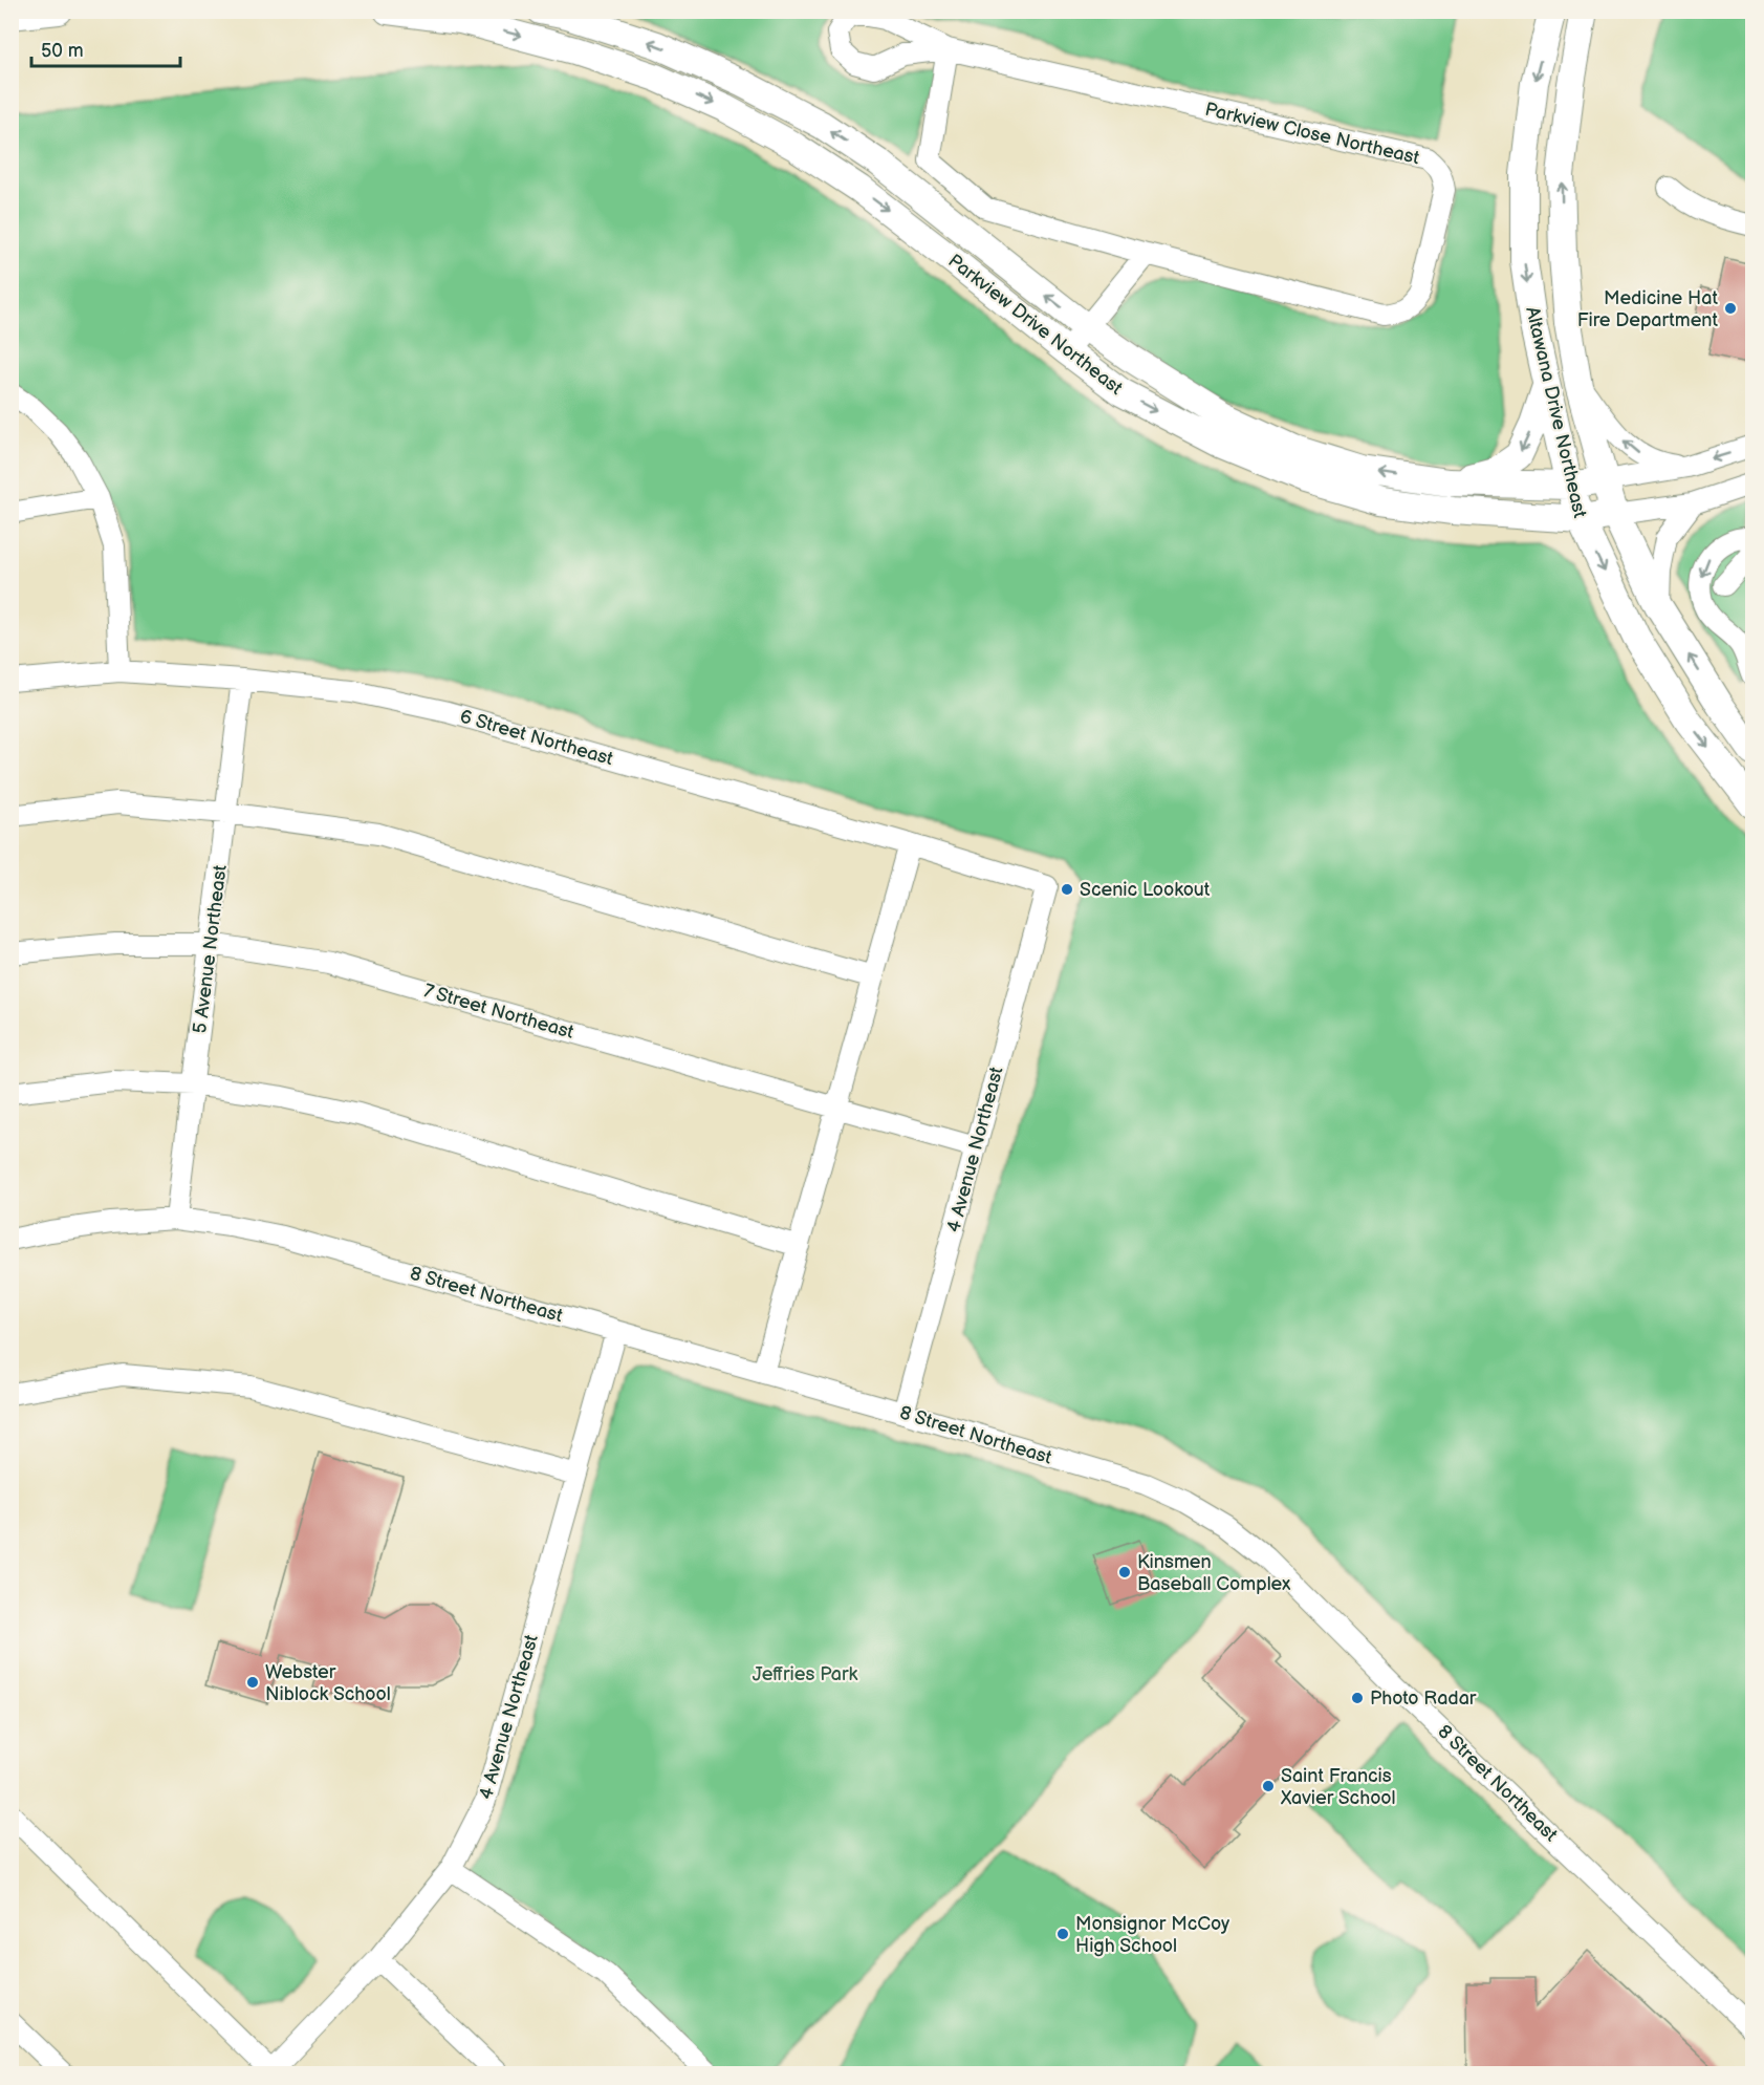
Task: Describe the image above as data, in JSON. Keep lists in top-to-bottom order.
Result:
{
  "streets": {
    "main road": ["Parkview Drive Northeast", "Altawana Drive Northeast"],
    "street": [
      "Parkview Close Northeast",
      "6 Street Northeast",
      "5 Avenue Northeast",
      "7 Street Northeast",
      "4 Avenue Northeast",
      "8 Street Northeast"
    ]
  },
  "crossings": [
    ["Parkview Drive Northeast", "Altawana Drive Northeast"],
    ["6 Street Northeast", "5 Avenue Northeast"],
    ["6 Street Northeast", "4 Avenue Northeast"],
    ["5 Avenue Northeast", "7 Street Northeast"],
    ["5 Avenue Northeast", "8 Street Northeast"],
    ["7 Street Northeast", "4 Avenue Northeast"],
    ["4 Avenue Northeast", "8 Street Northeast"]
  ],
  "parks": ["Jeffries Park"],
  "places": [
    "Medicine Hat Fire Department",
    "Scenic Lookout",
    "Kinsmen Baseball Complex",
    "Webster Niblock School",
    "Photo Radar",
    "Saint Francis Xavier School",
    "Monsignor McCoy High School"
  ],
  "scale_bar": "50 m"
}
